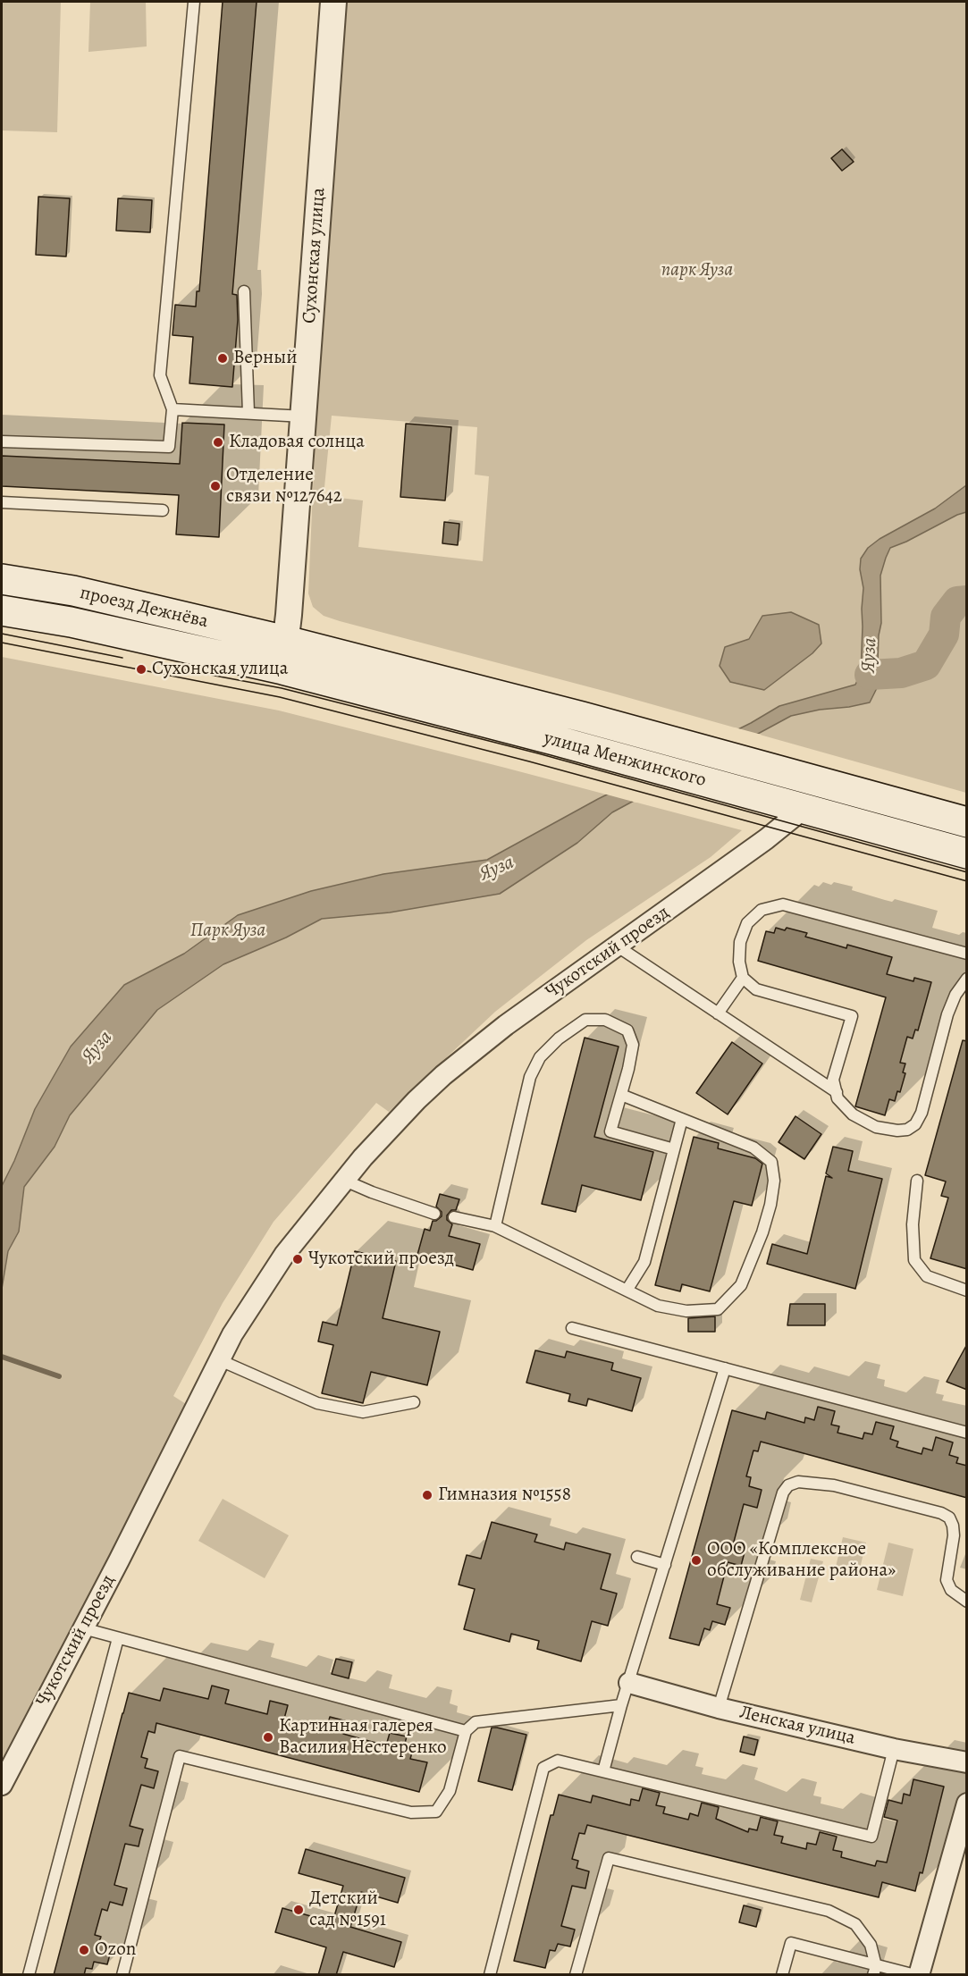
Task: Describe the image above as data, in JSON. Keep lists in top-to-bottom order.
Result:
{
  "streets": {
    "main road": ["проезд Дежнёва", "улица Менжинского"],
    "street": ["Сухонская улица", "Чукотский проезд", "Ленская улица"]
  },
  "crossings": [
    ["Сухонская улица", "проезд Дежнёва"],
    ["Сухонская улица", "улица Менжинского"],
    ["проезд Дежнёва", "улица Менжинского"],
    ["улица Менжинского", "Чукотский проезд"]
  ],
  "water": ["Яуза"],
  "parks": ["парк Яуза", "Парк Яуза"],
  "places": [
    "Верный",
    "Кладовая солнца",
    "Отделение связи №127642",
    "Сухонская улица",
    "Чукотский проезд",
    "Гимназия №1558",
    "ООО «Комплексное обслуживание района»",
    "Картинная галерея Василия Нестеренко",
    "Детский сад №1591",
    "Ozon"
  ]
}
